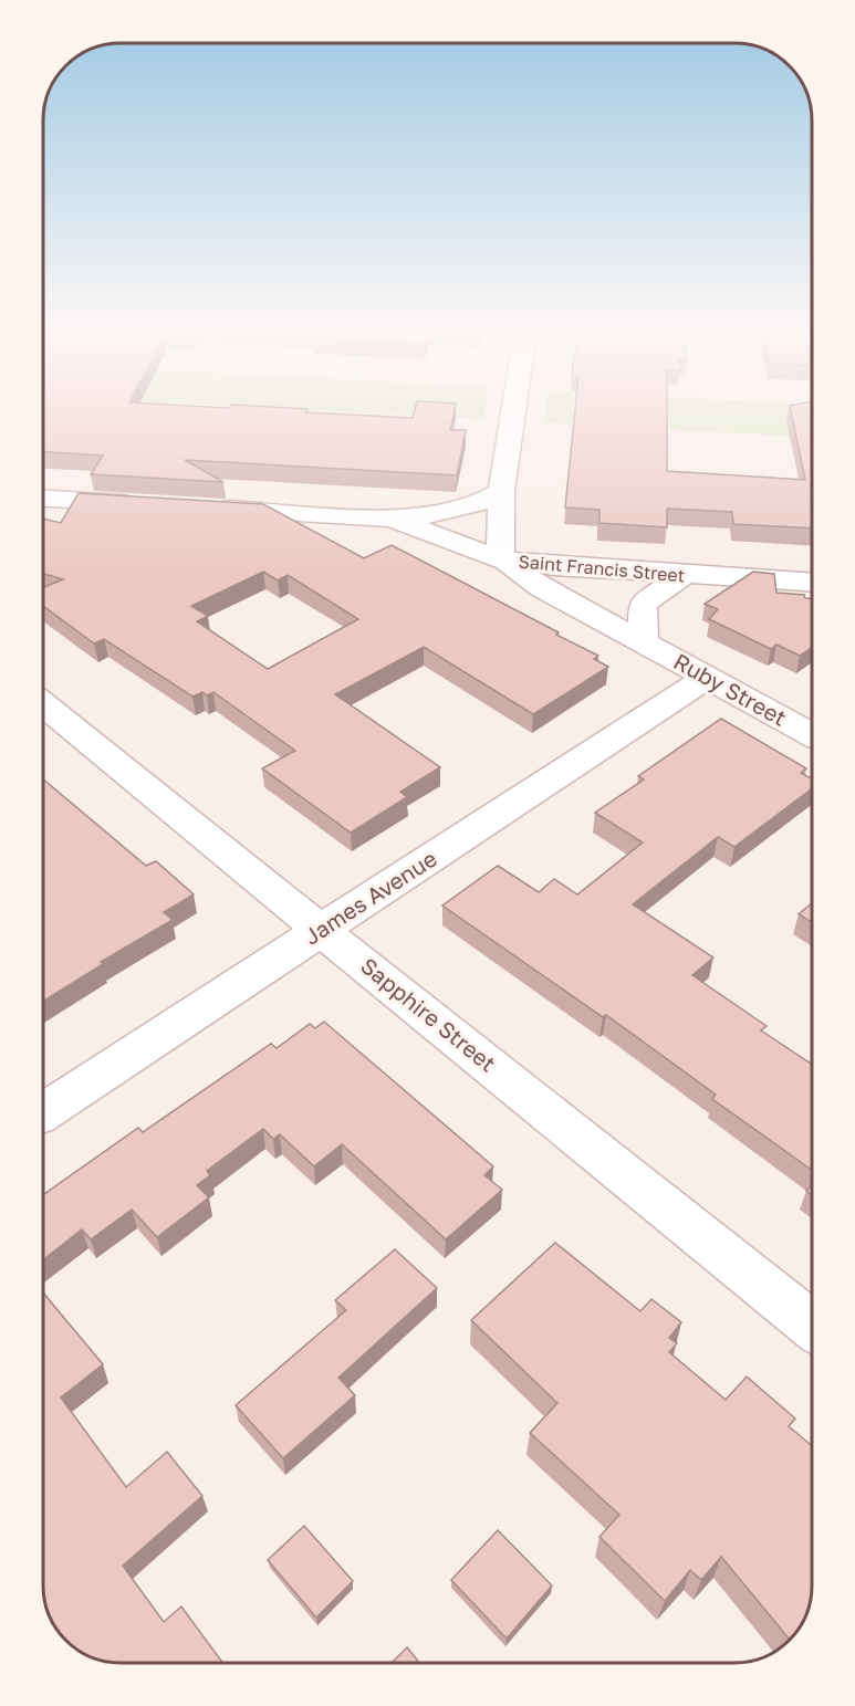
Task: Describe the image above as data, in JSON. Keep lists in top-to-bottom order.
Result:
{
  "streets": {
    "street": [
      "Saint Francis Street",
      "Ruby Street",
      "James Avenue",
      "Sapphire Street"
    ]
  },
  "crossings": [
    ["Saint Francis Street", "Ruby Street"],
    ["Ruby Street", "James Avenue"],
    ["James Avenue", "Sapphire Street"]
  ]
}
